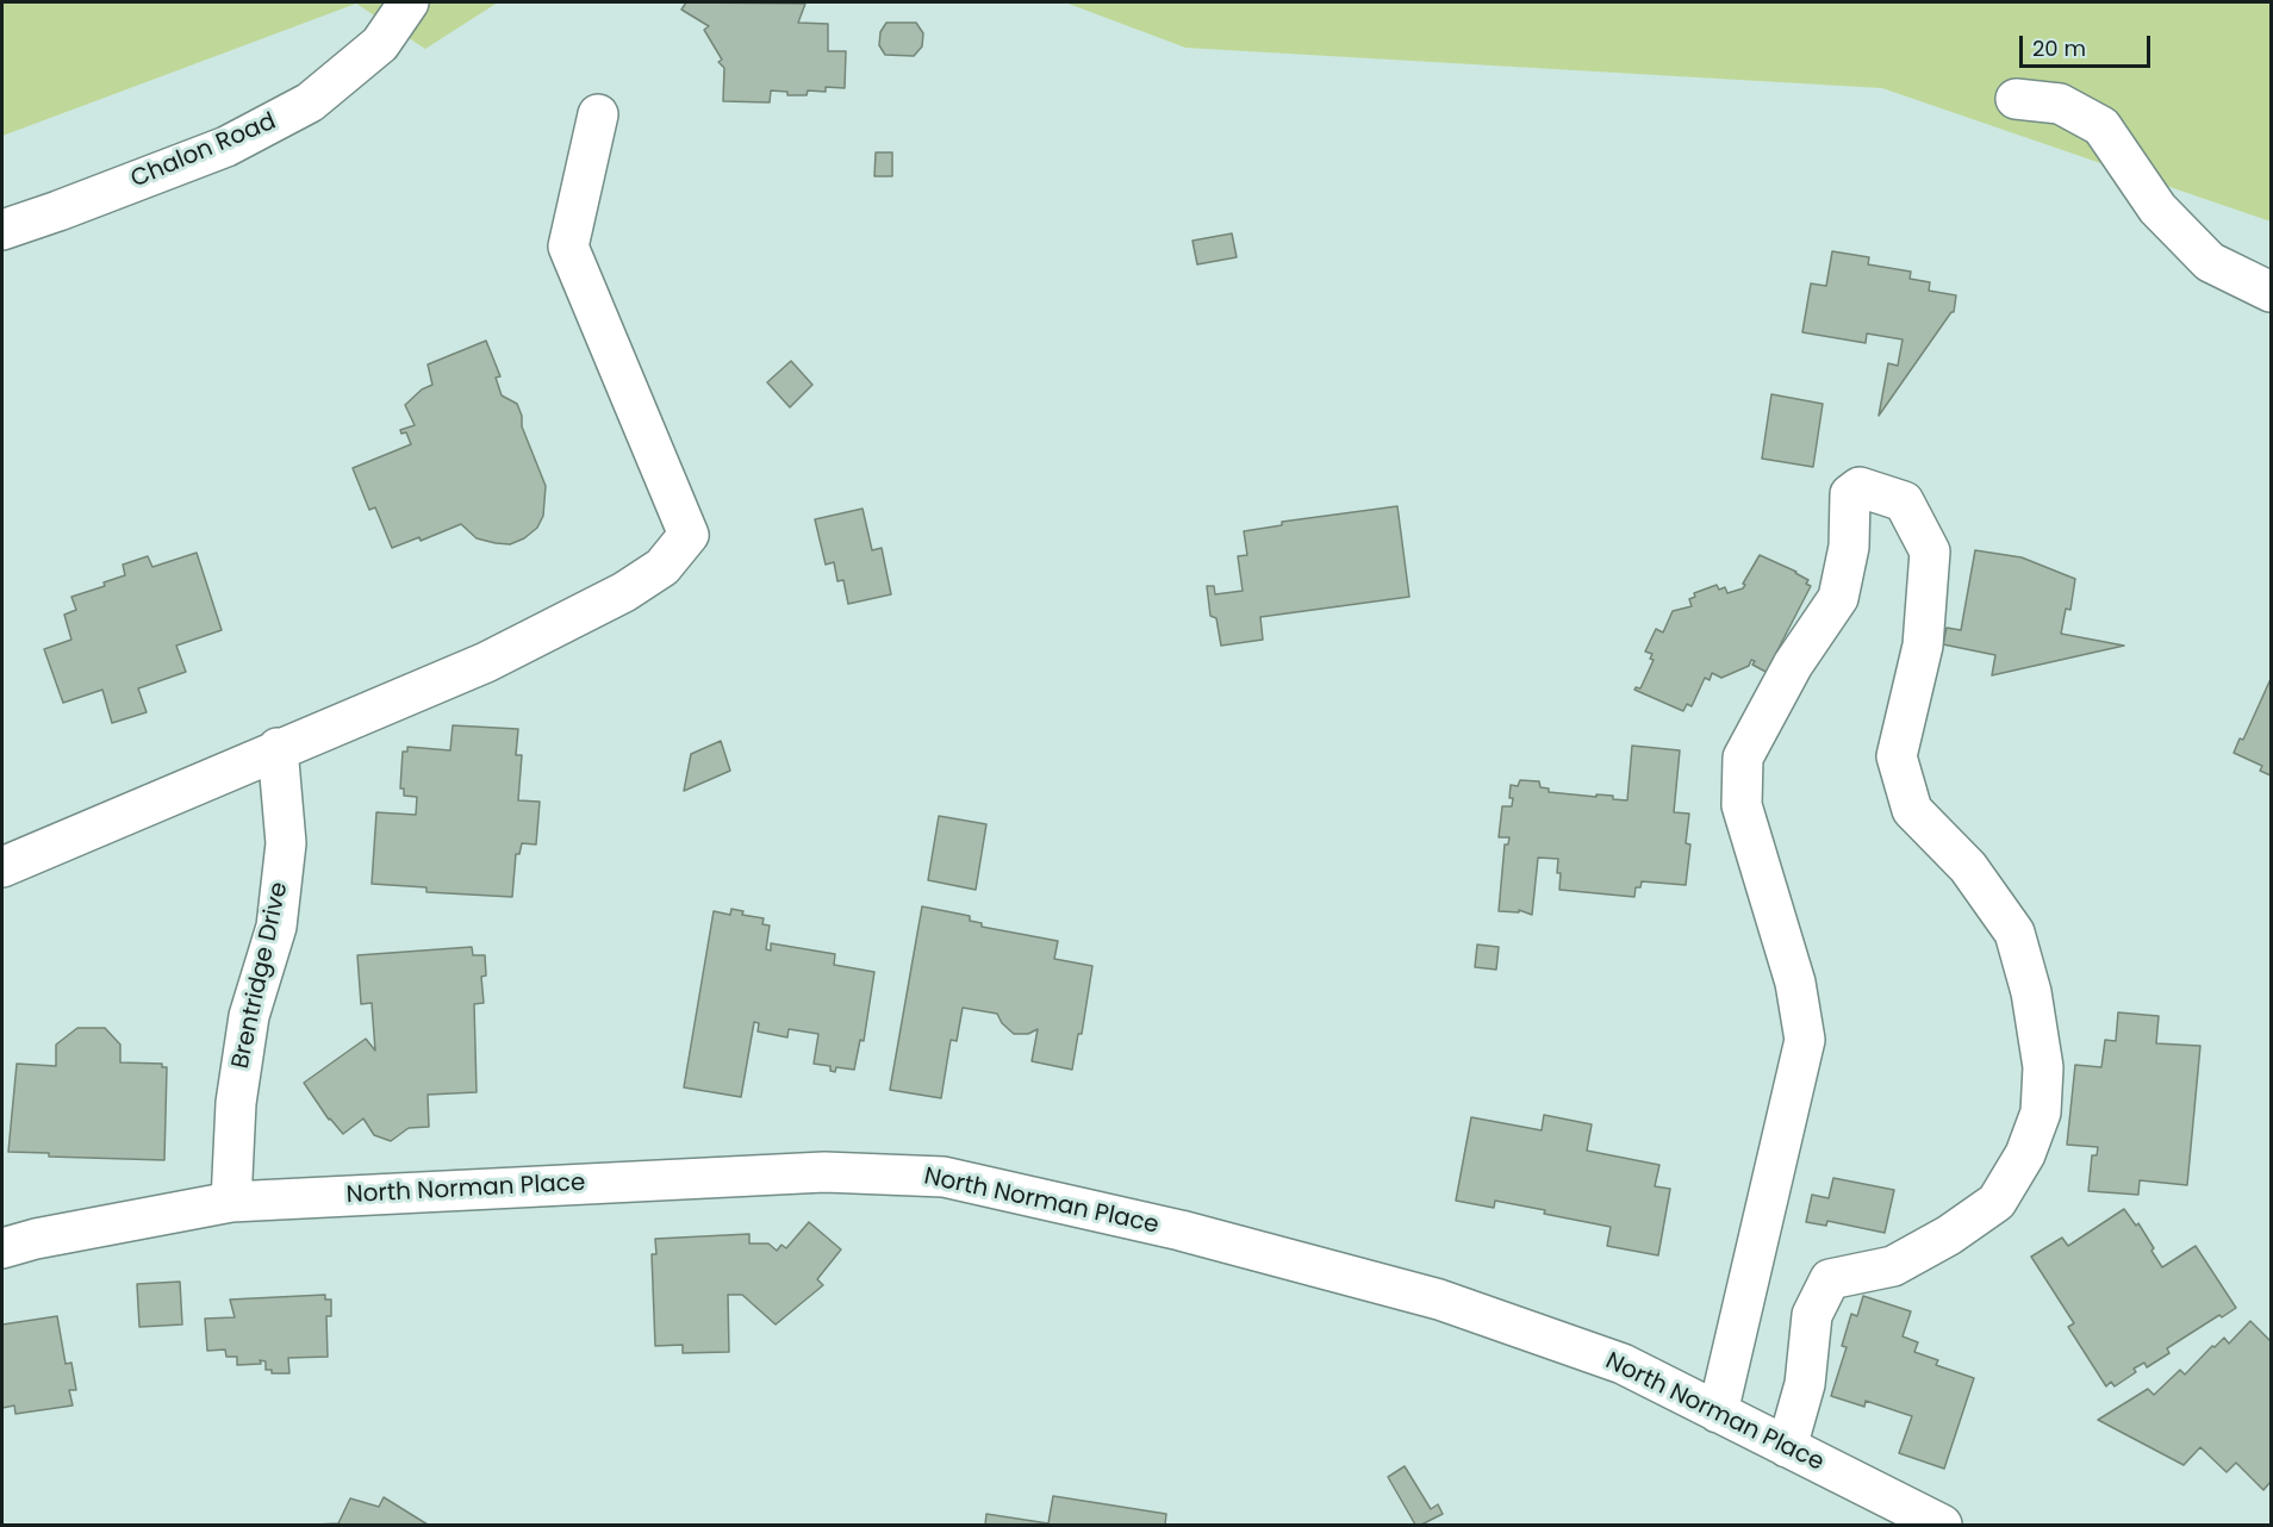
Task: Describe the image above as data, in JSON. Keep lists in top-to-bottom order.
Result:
{
  "streets": {
    "street": ["Chalon Road", "Brentridge Drive", "North Norman Place"]
  },
  "crossings": [
    ["Brentridge Drive", "North Norman Place"]
  ],
  "scale_bar": "20 m"
}
